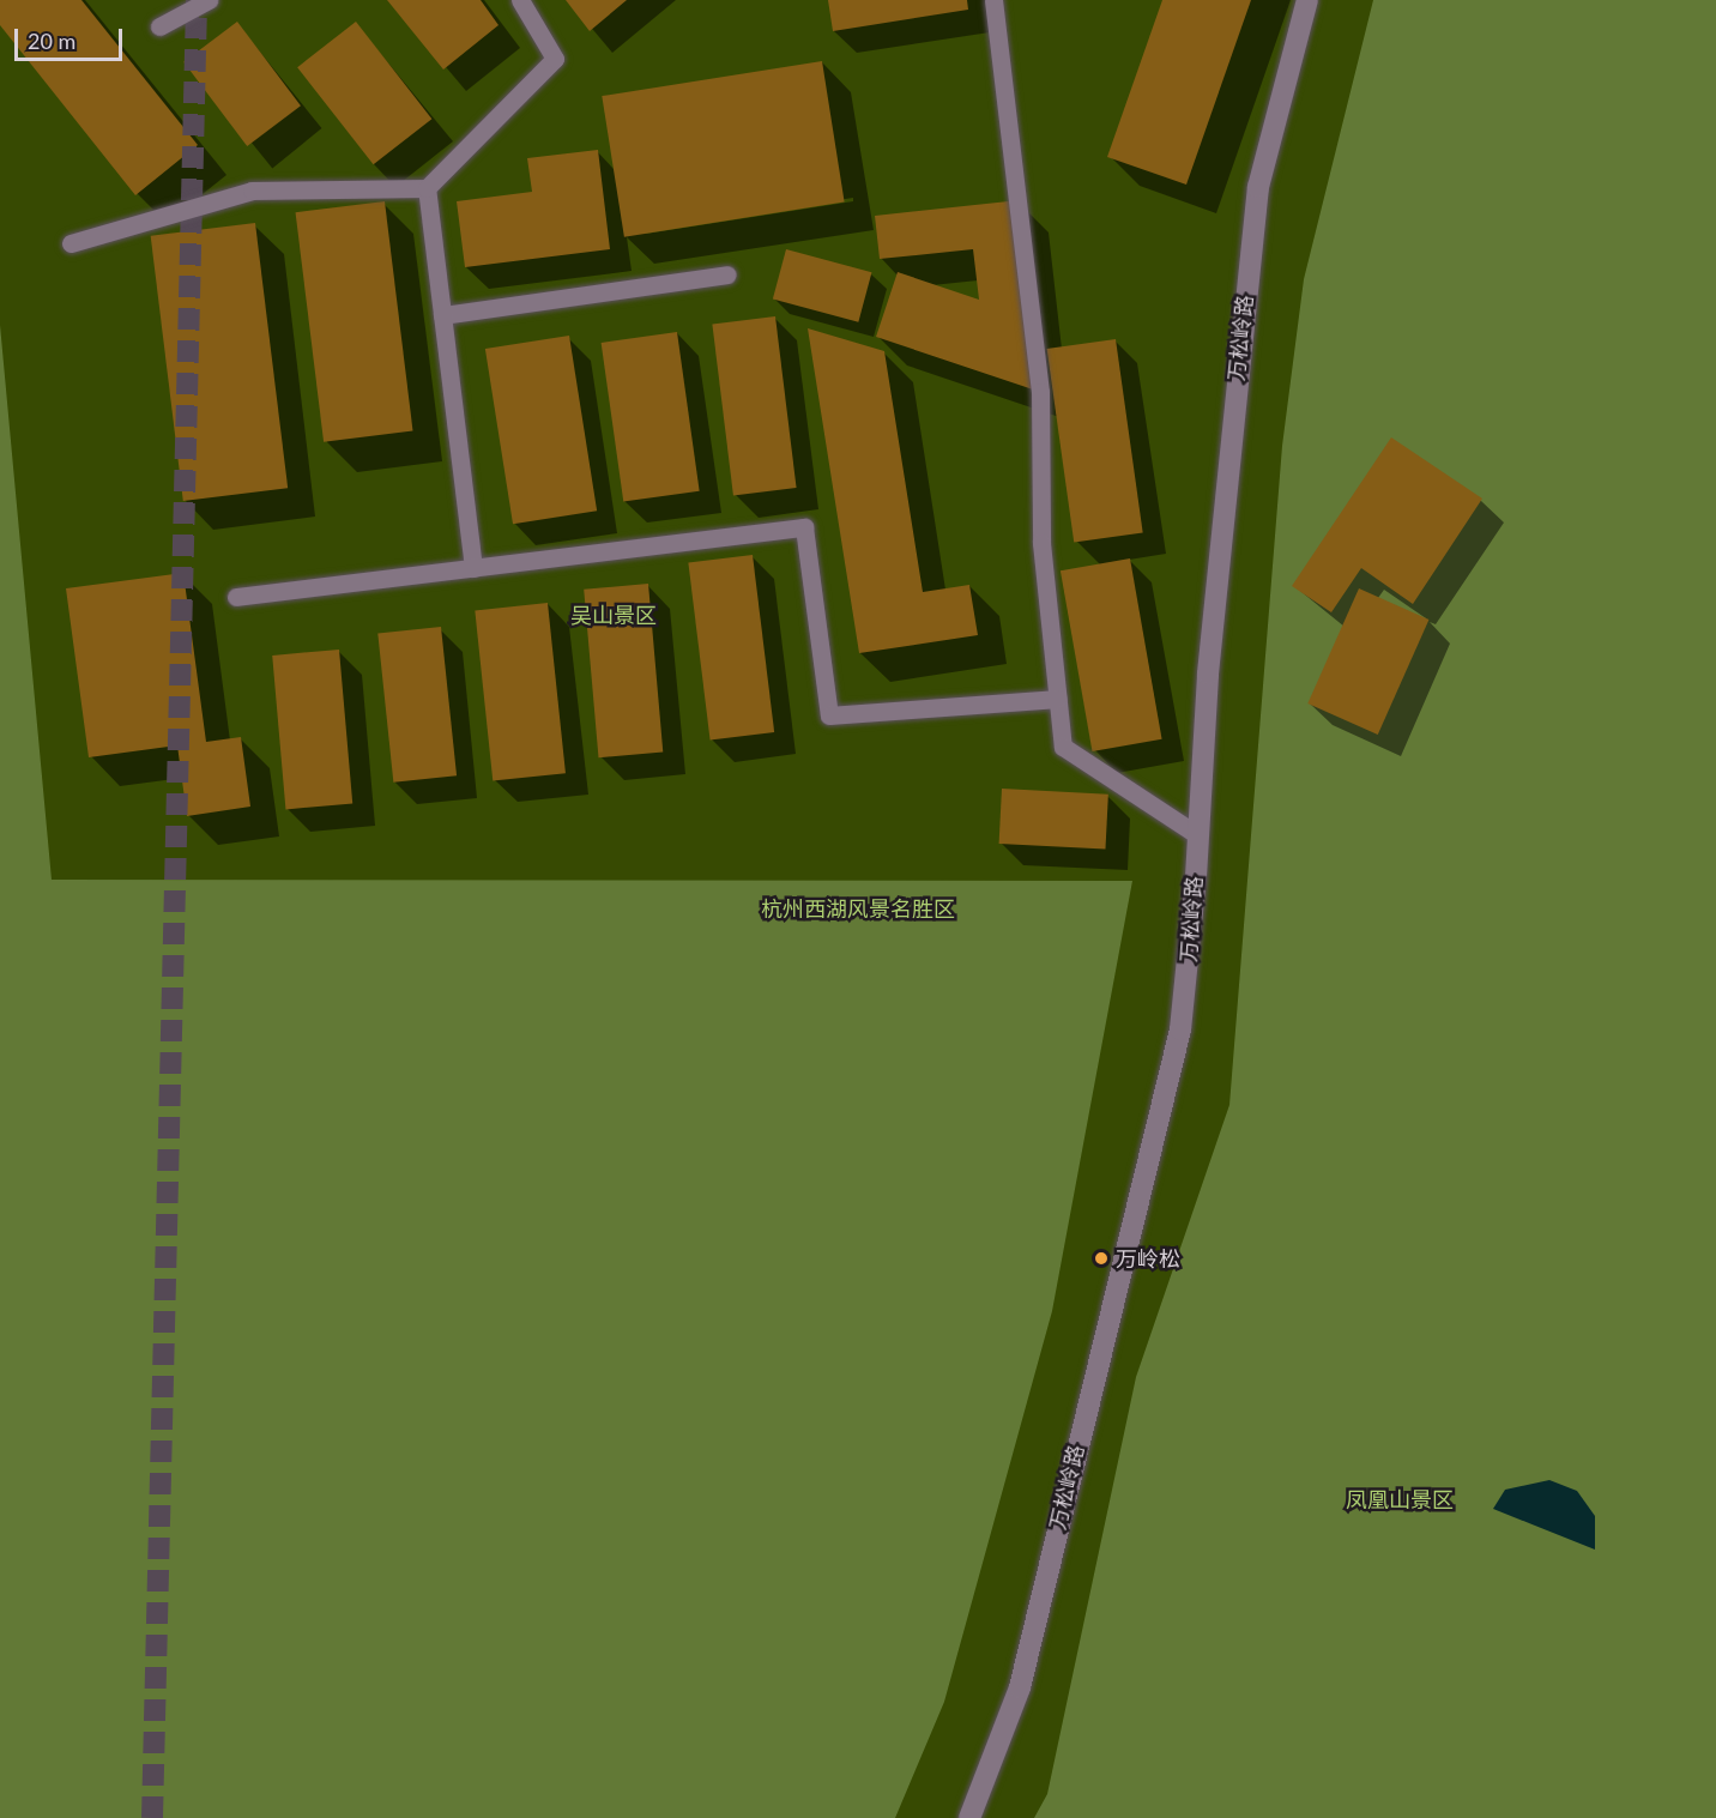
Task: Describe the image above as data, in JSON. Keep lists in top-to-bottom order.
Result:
{
  "streets": {
    "street": ["万松岭路"]
  },
  "parks": ["吴山景区", "杭州西湖风景名胜区", "凤凰山景区"],
  "places": ["万岭松"],
  "scale_bar": "20 m"
}
